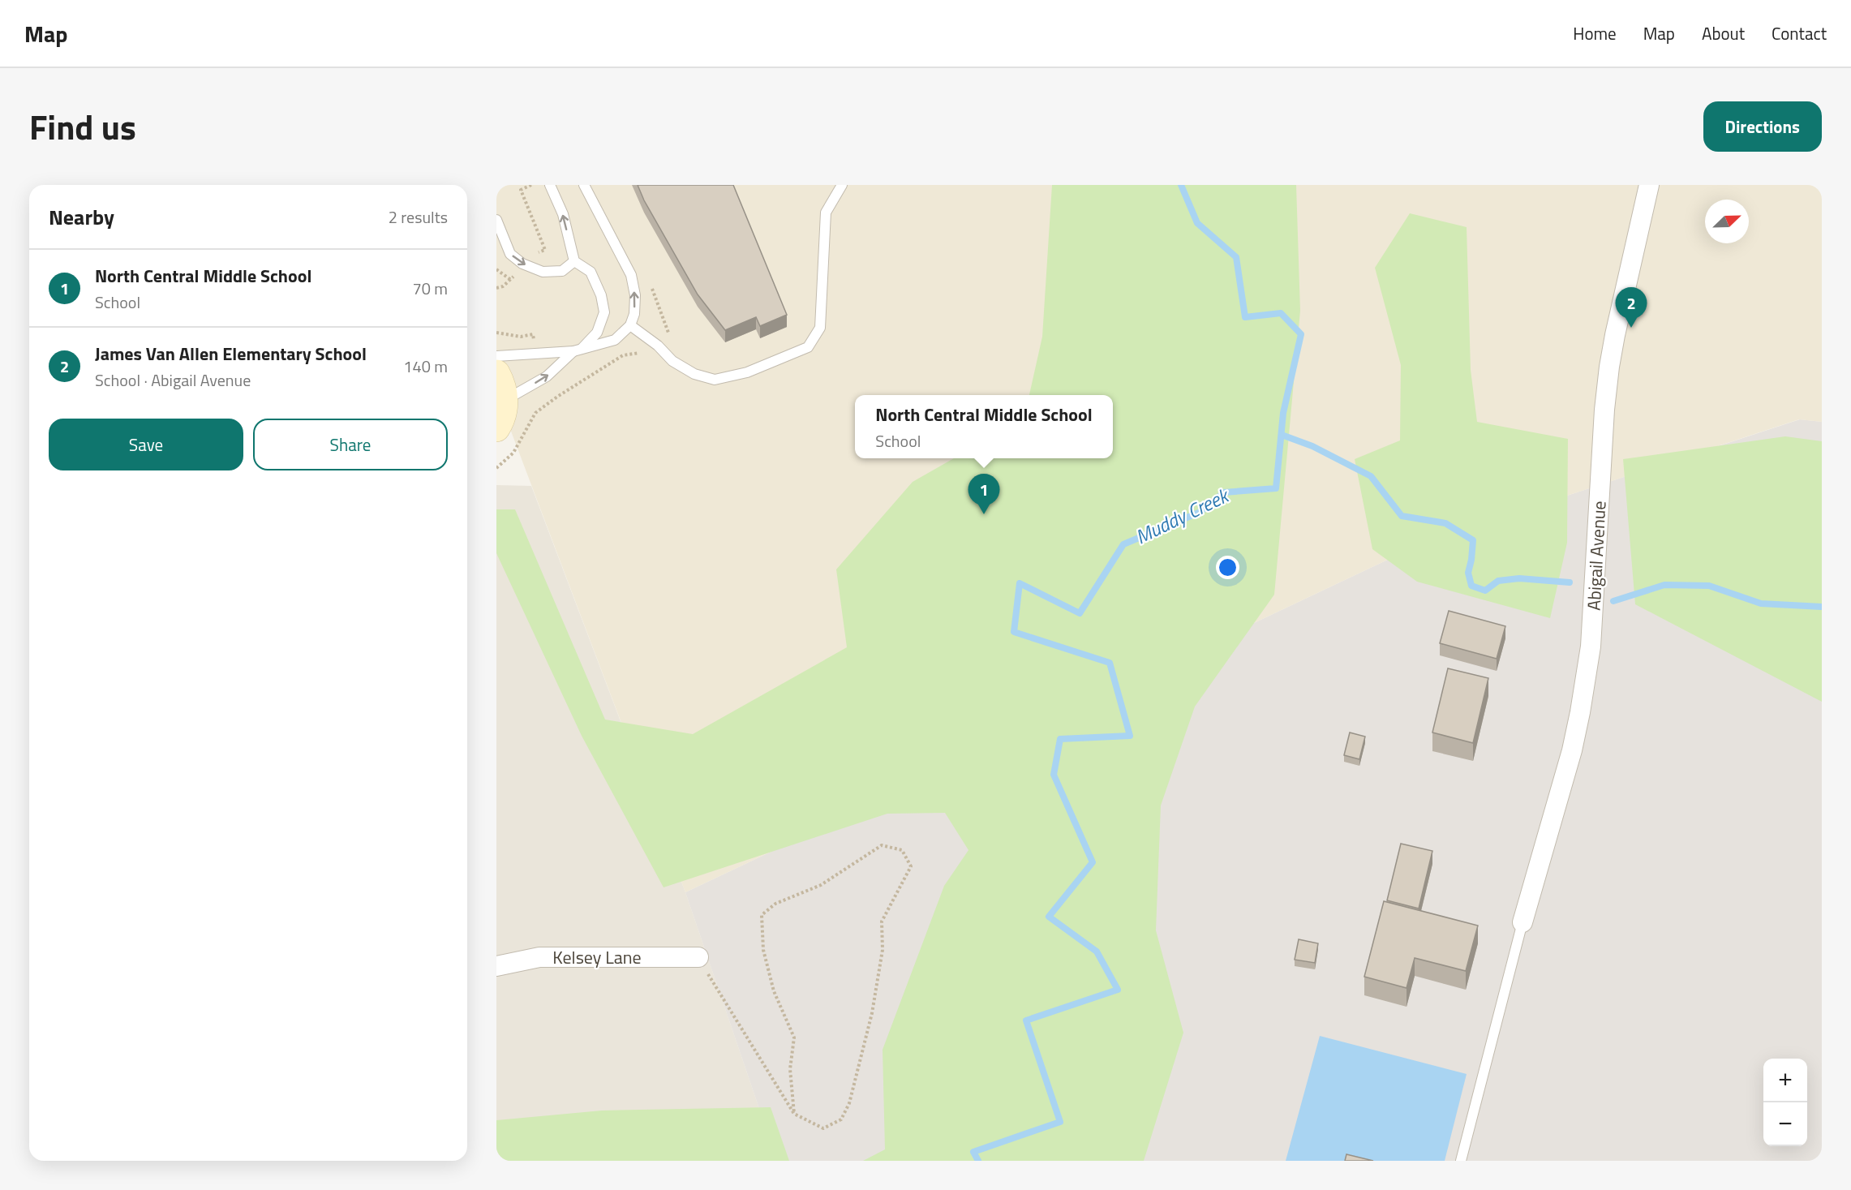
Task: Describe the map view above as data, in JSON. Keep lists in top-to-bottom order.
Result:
{
  "streets": {
    "street": ["Abigail Avenue", "Kelsey Lane"]
  },
  "water": ["Muddy Creek"],
  "north": "top right",
  "page": {
    "header": "Map",
    "nav": [
      "Home",
      "Map",
      "About",
      "Contact"
    ],
    "title": "Find us",
    "buttons": [
      "Directions",
      ["Save", "Share"]
    ],
    "heading": ["Nearby", "2 results"],
    "list": [
      {
        "mark": "1",
        "name": "North Central Middle School",
        "note": "School",
        "value": "70 m"
      },
      {
        "mark": "2",
        "name": "James Van Allen Elementary School",
        "note": "School · Abigail Avenue",
        "value": "140 m"
      }
    ],
    "pins": ["2", "1"],
    "popup": ["North Central Middle School", "School"],
    "map_buttons": ["+", "−"]
  }
}
